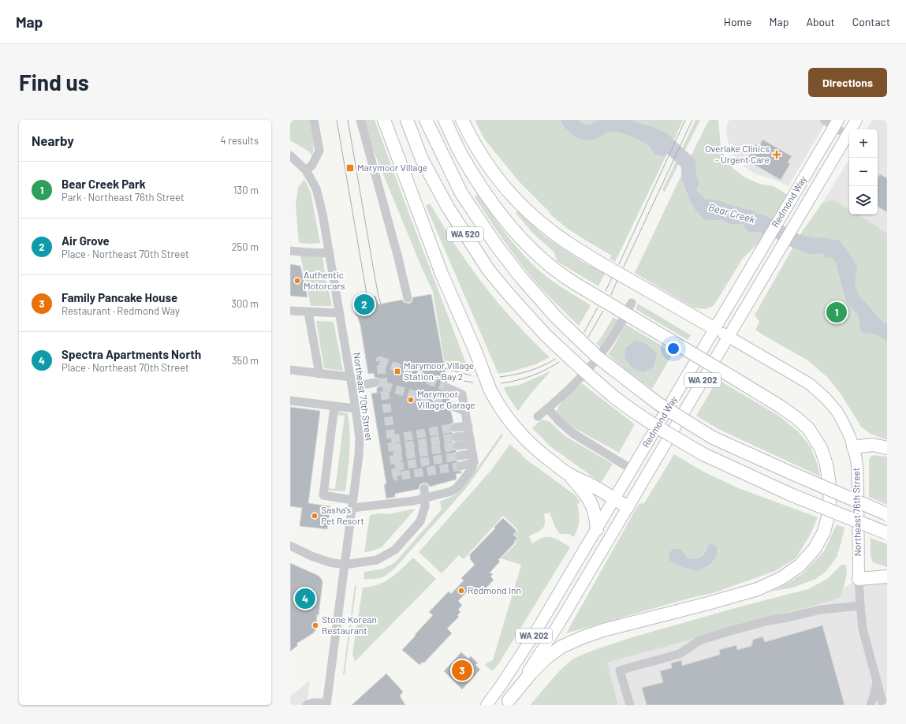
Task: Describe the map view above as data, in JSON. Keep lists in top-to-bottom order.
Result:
{
  "streets": {
    "highway": ["WA 520"],
    "main road": ["Redmond Way", "WA 202", "Northeast 76th Street"],
    "street": ["Northeast 70th Street"]
  },
  "crossings": [
    ["Redmond Way", "Northeast 76th Street"]
  ],
  "water": ["Bear Creek"],
  "places": {
    "health": ["Overlake Clinics - Urgent Care"],
    "transit": ["Marymoor Village", "Marymoor Village Station - Bay 2"],
    "other": [
      "Authentic Motorcars",
      "Marymoor Village Garage",
      "Sasha's Pet Resort",
      "Redmond Inn",
      "Stone Korean Restaurant"
    ]
  },
  "page": {
    "header": "Map",
    "nav": [
      "Home",
      "Map",
      "About",
      "Contact"
    ],
    "buttons": "Directions",
    "title": "Find us",
    "heading": ["Nearby", "4 results"],
    "map_buttons": ["+", "−"],
    "list": [
      {
        "mark": "1",
        "name": "Bear Creek Park",
        "note": "Park · Northeast 76th Street",
        "value": "130 m"
      },
      {
        "mark": "2",
        "name": "Air Grove",
        "note": "Place · Northeast 70th Street",
        "value": "250 m"
      },
      {
        "mark": "3",
        "name": "Family Pancake House",
        "note": "Restaurant · Redmond Way",
        "value": "300 m"
      },
      {
        "mark": "4",
        "name": "Spectra Apartments North",
        "note": "Place · Northeast 70th Street",
        "value": "350 m"
      }
    ],
    "pins": [
      "2",
      "1",
      "4",
      "3"
    ]
  }
}
